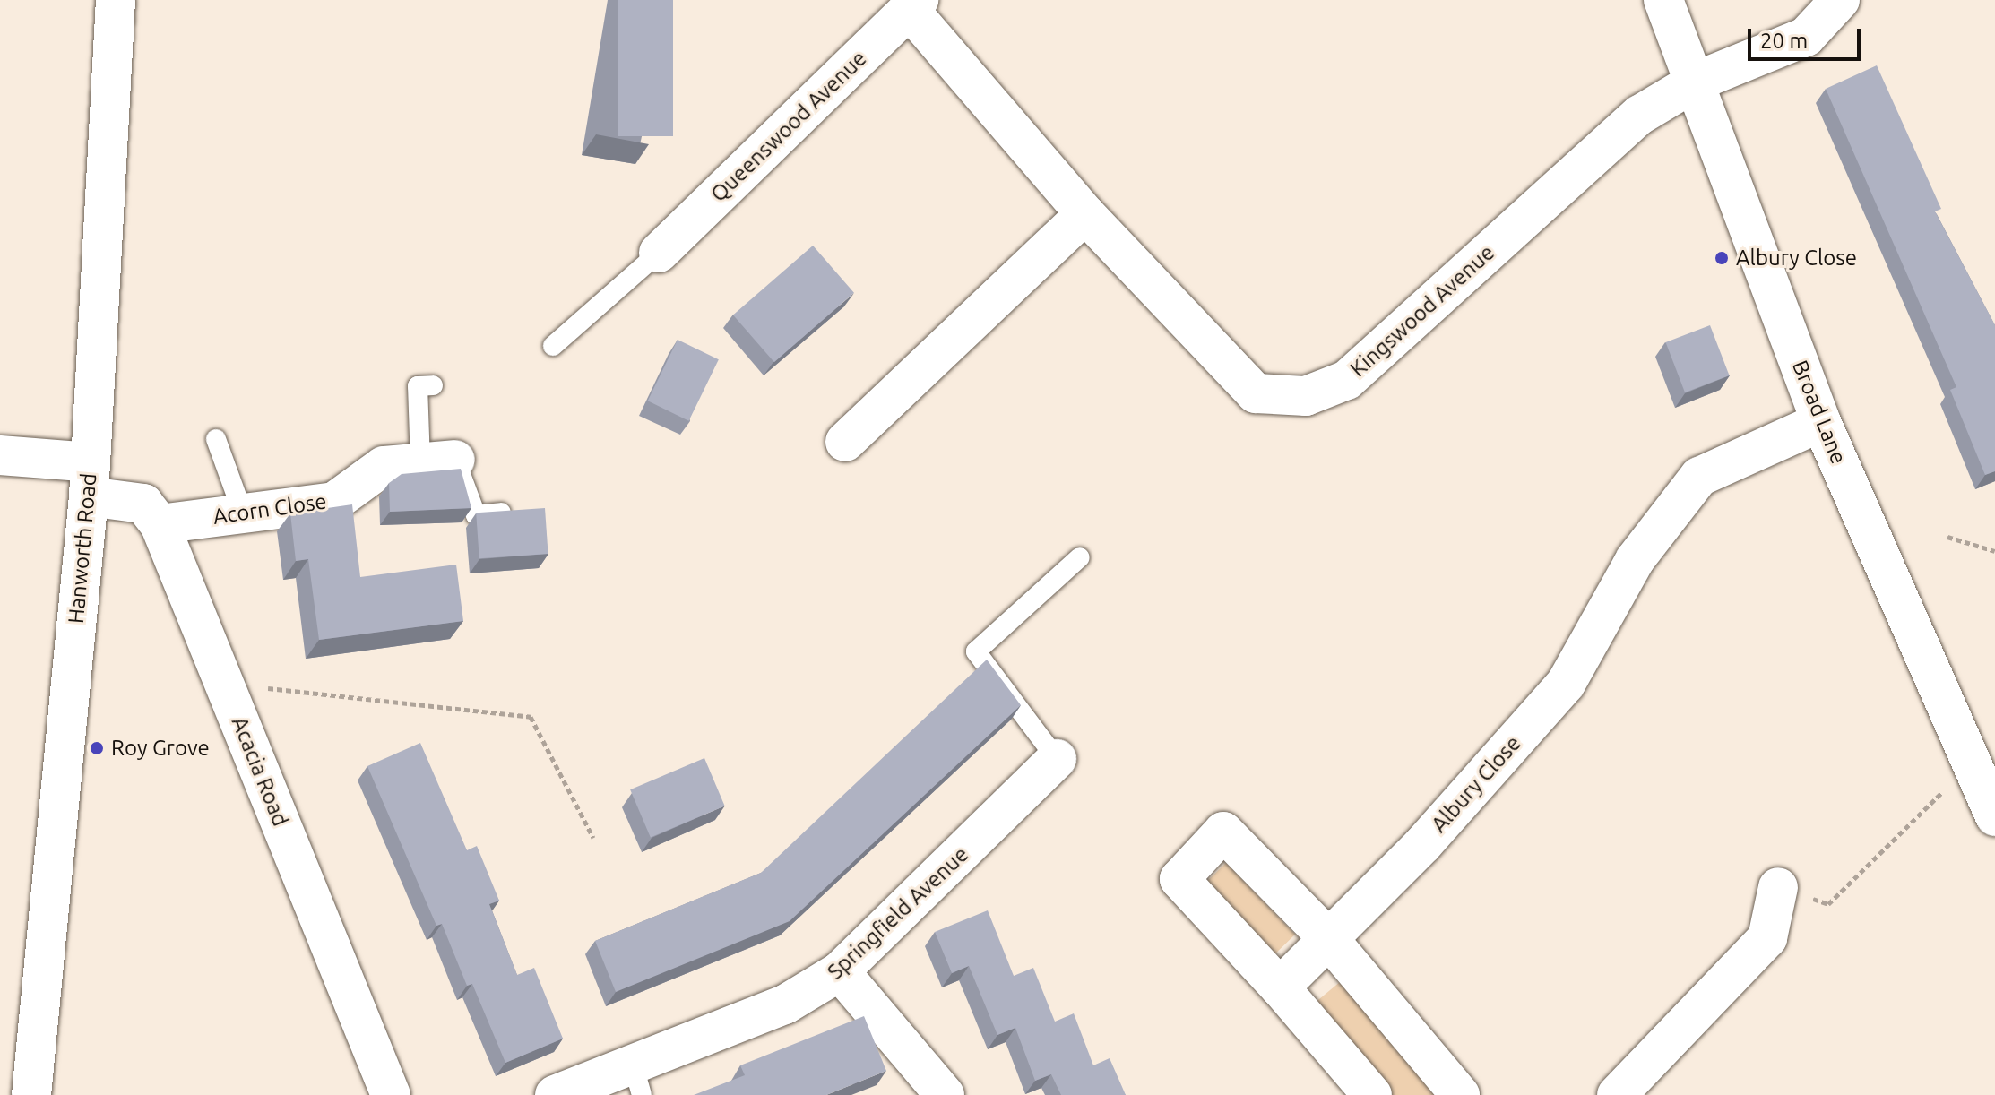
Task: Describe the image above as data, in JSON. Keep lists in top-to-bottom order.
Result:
{
  "streets": {
    "street": [
      "Queenswood Avenue",
      "Kingswood Avenue",
      "Broad Lane",
      "Acorn Close",
      "Hanworth Road",
      "Acacia Road",
      "Albury Close",
      "Springfield Avenue"
    ]
  },
  "crossings": [
    ["Queenswood Avenue", "Kingswood Avenue"],
    ["Kingswood Avenue", "Broad Lane"],
    ["Broad Lane", "Albury Close"],
    ["Acorn Close", "Acacia Road"],
    ["Hanworth Road", "Acacia Road"]
  ],
  "places": ["Albury Close", "Roy Grove"],
  "scale_bar": "20 m"
}
